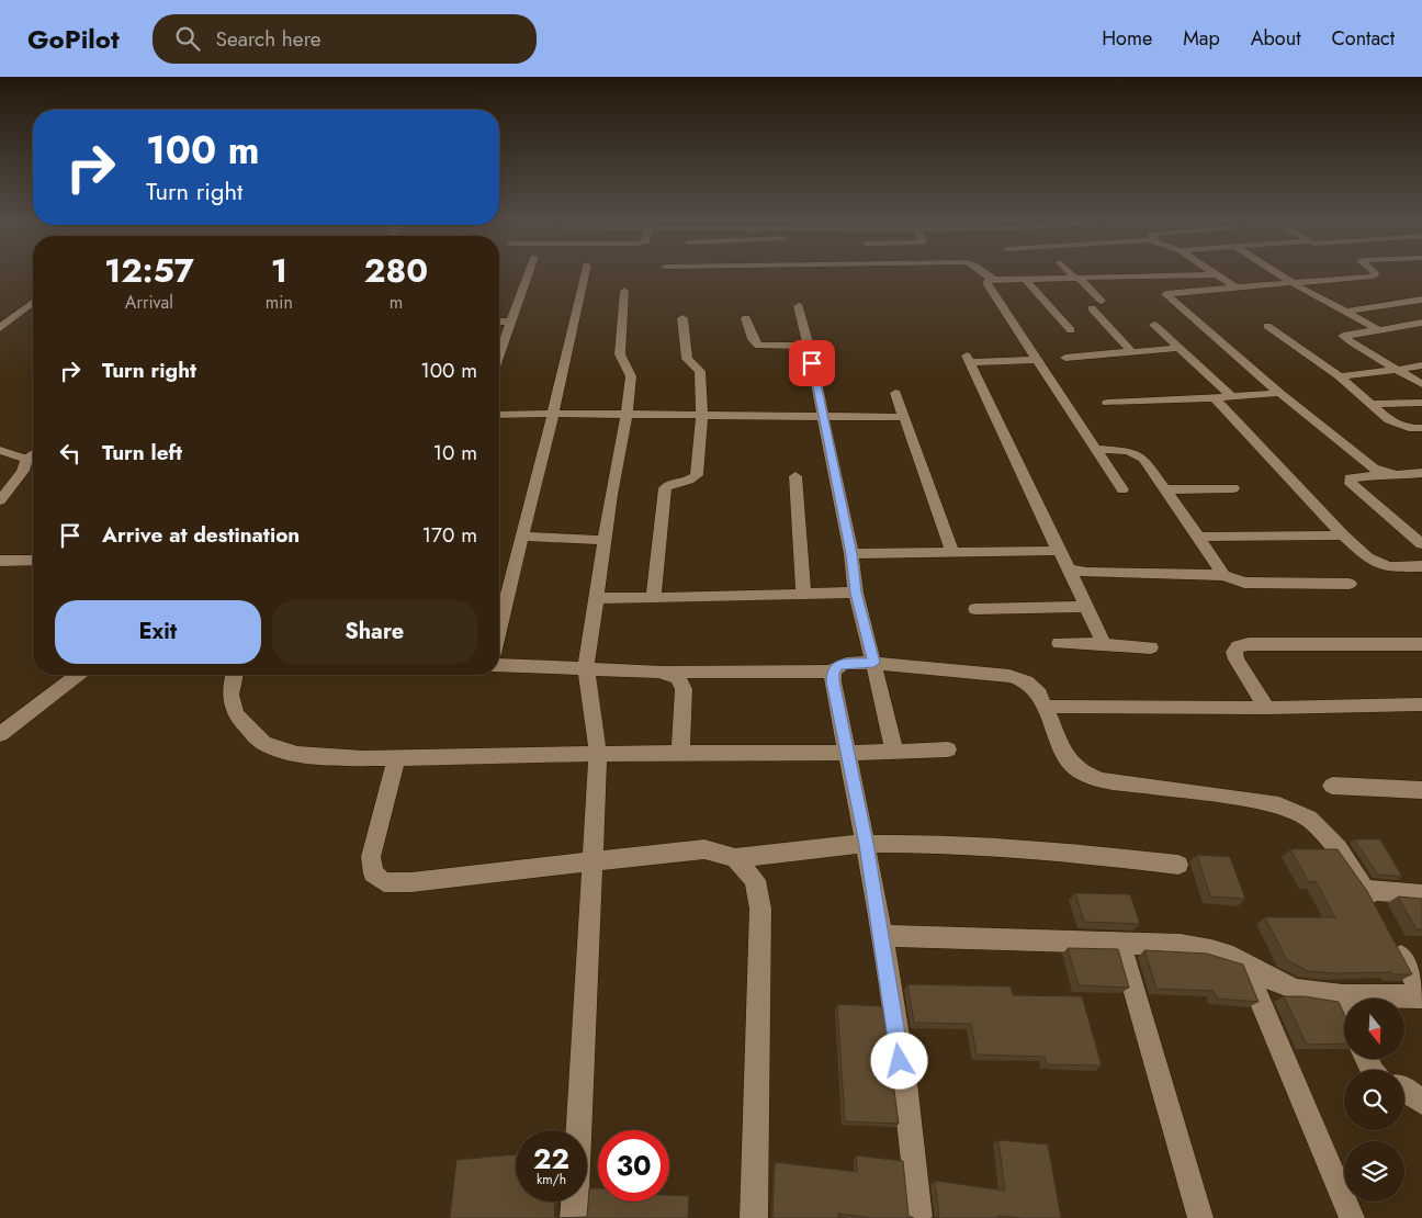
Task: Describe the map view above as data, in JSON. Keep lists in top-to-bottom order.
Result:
{
  "north": "bottom",
  "page": {
    "header": "GoPilot",
    "search": "Search here",
    "nav": [
      "Home",
      "Map",
      "About",
      "Contact"
    ],
    "turn": ["100 m", "Turn right"],
    "eta": [
      "12:57",
      "Arrival",
      "1",
      "min",
      "280",
      "m"
    ],
    "list": [
      {
        "name": "Turn right",
        "value": "100 m"
      },
      {
        "name": "Turn left",
        "value": "10 m"
      },
      {
        "name": "Arrive at destination",
        "value": "170 m"
      }
    ],
    "buttons": ["Exit", "Share"],
    "speed": "22 km/h",
    "limit": "30"
  }
}
